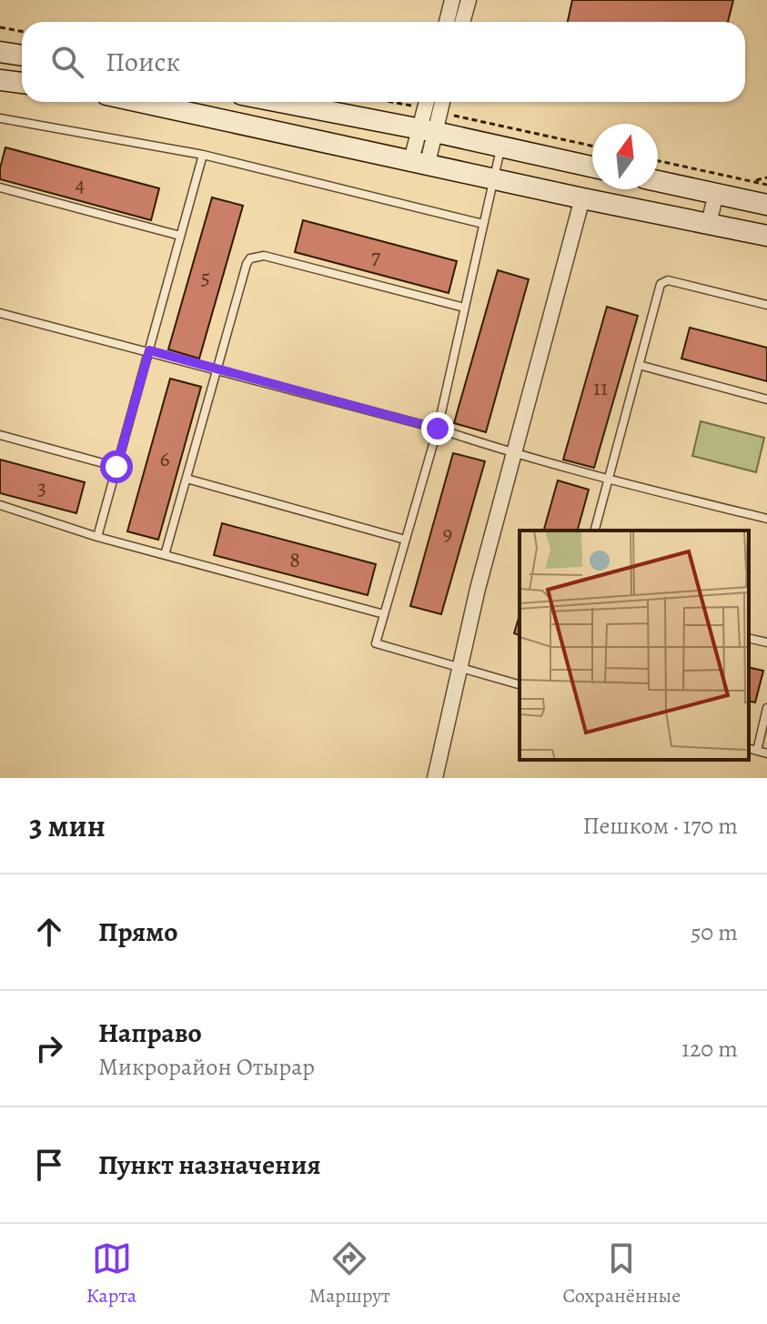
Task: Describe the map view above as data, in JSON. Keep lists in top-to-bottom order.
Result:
{
  "house_numbers": [
    "4",
    "7",
    "5",
    "11",
    "6",
    "3",
    "9",
    "8"
  ],
  "north": "top",
  "page": {
    "search": "Поиск",
    "heading": ["3 мин", "Пешком · 170 m"],
    "list": [
      ["Прямо", "50 m"],
      ["Направо", "Микрорайон Отырар", "120 m"],
      "Пункт назначения"
    ],
    "nav": ["Карта", "Маршрут", "Сохранённые"]
  }
}
